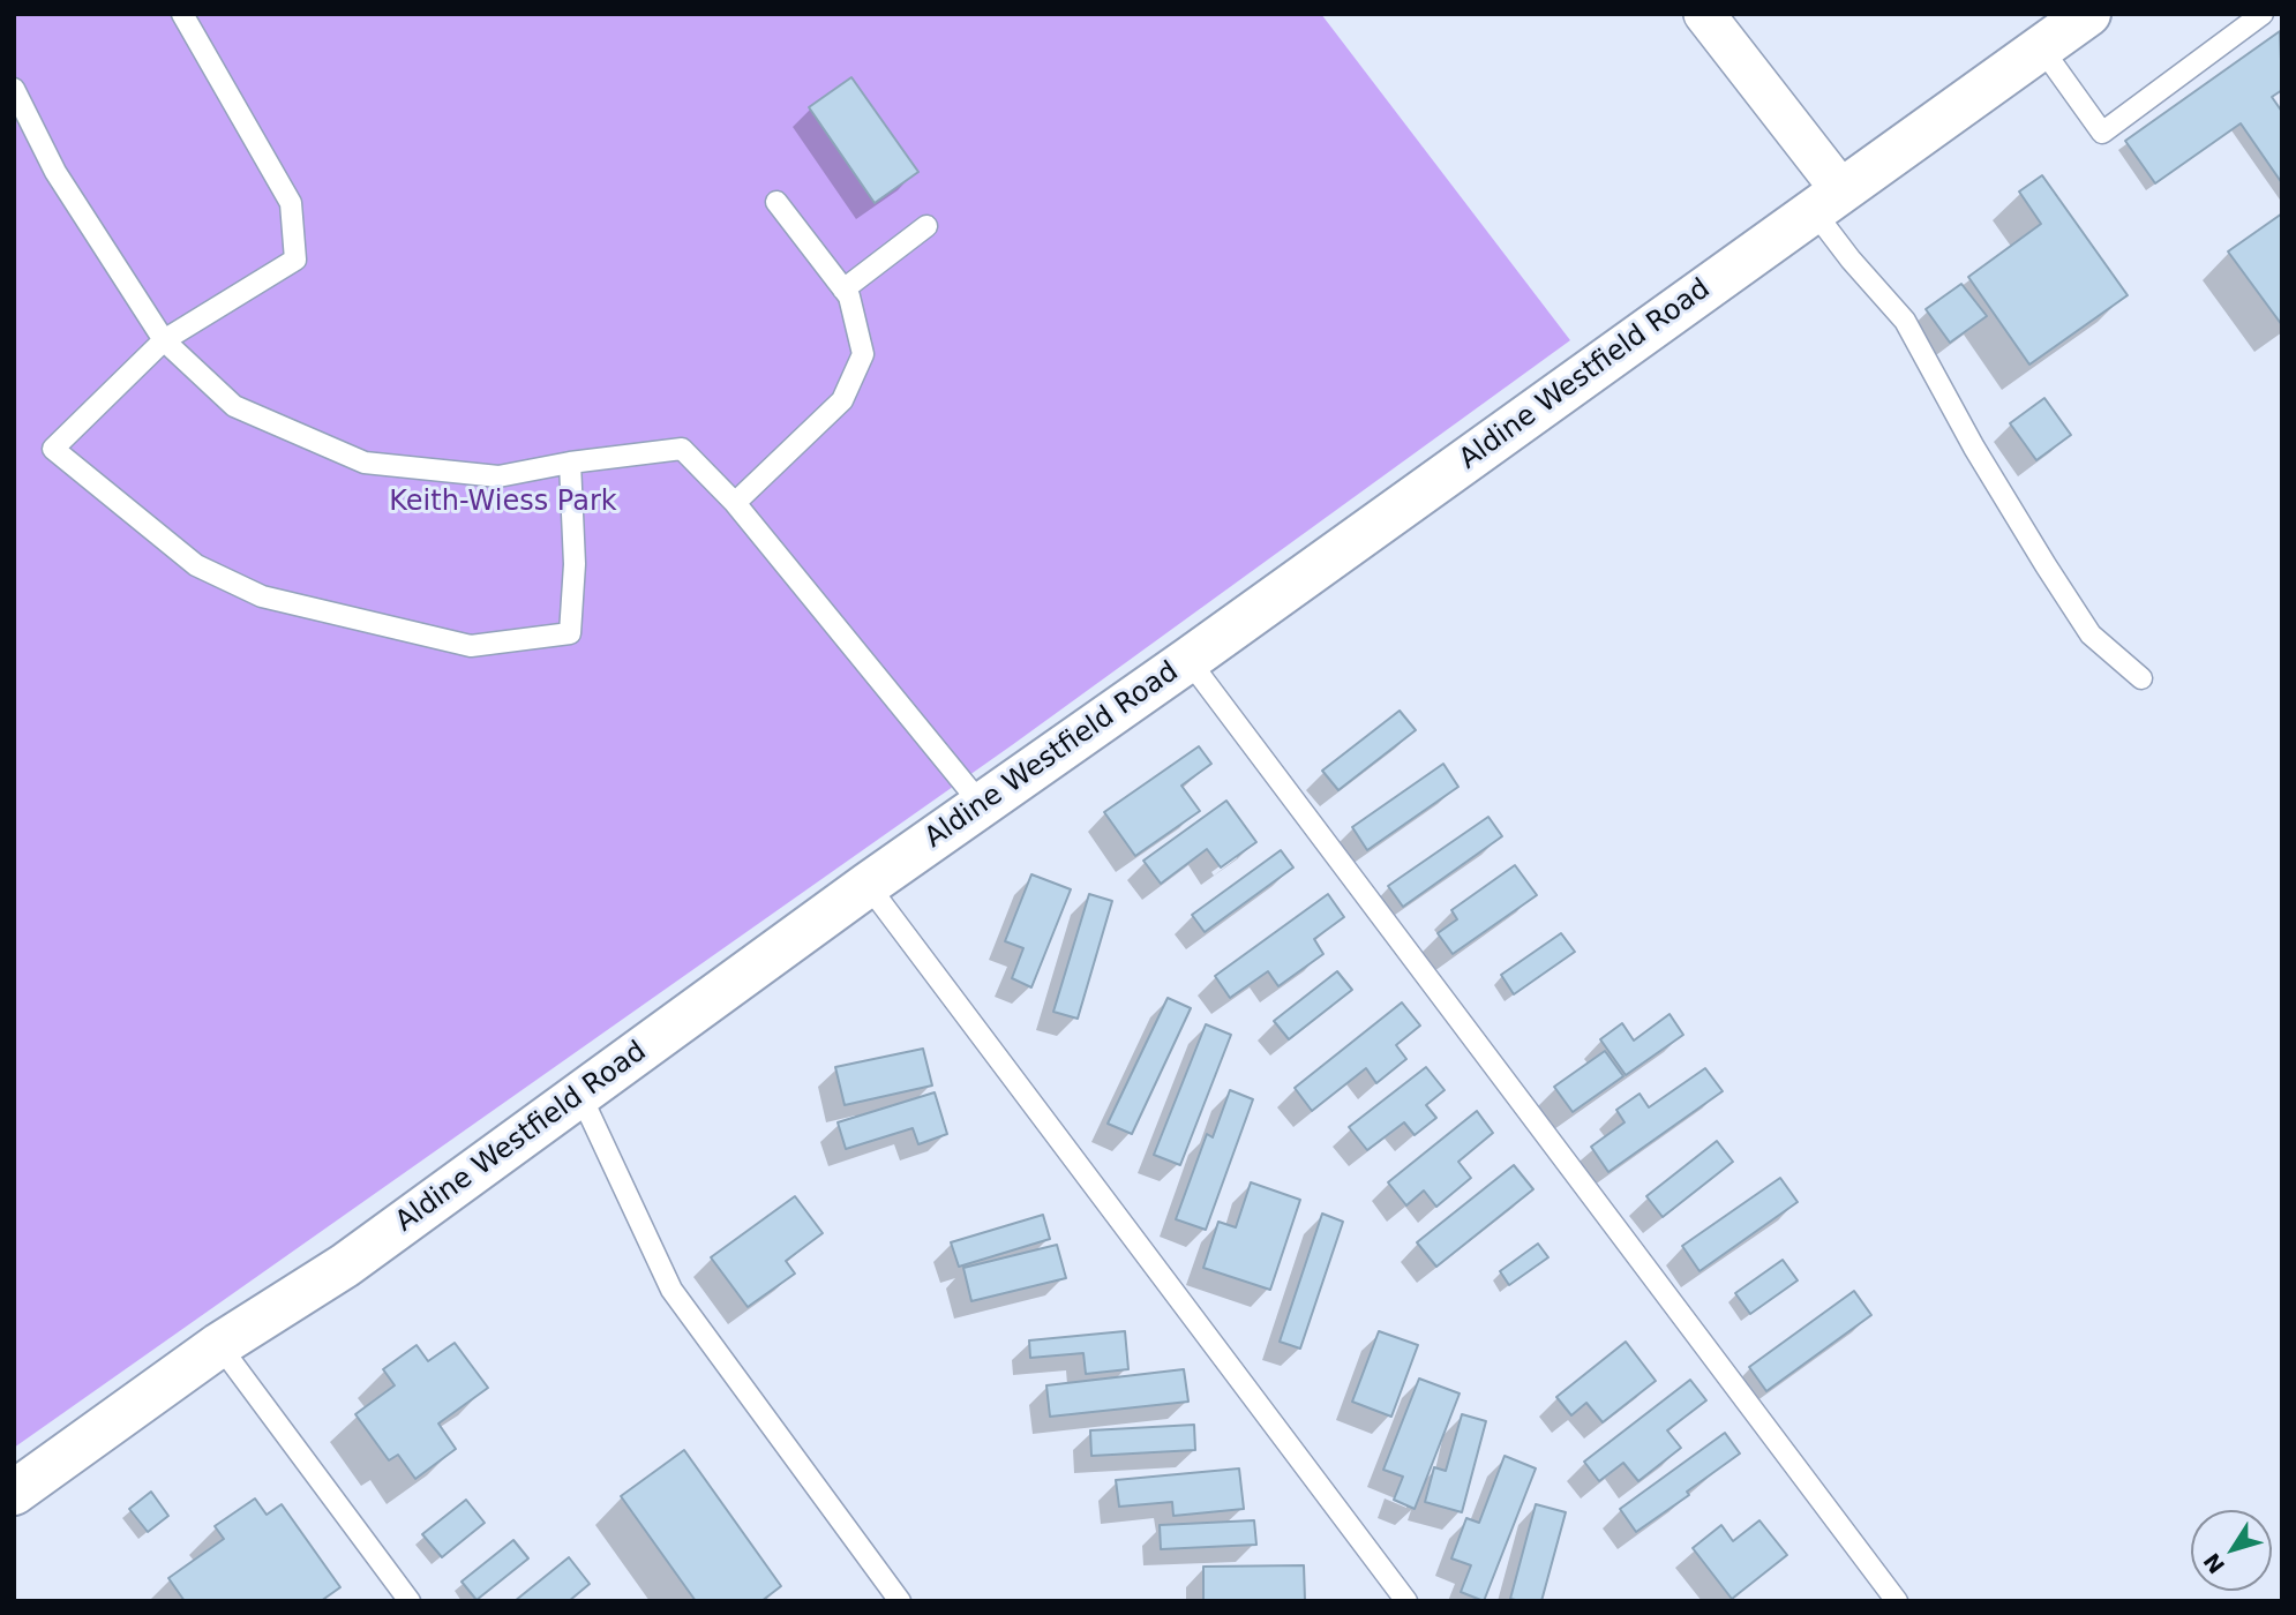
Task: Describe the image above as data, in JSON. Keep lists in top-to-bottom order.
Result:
{
  "streets": {
    "main road": ["Aldine Westfield Road"]
  },
  "parks": ["Keith-Wiess Park"],
  "north": "bottom left"
}
